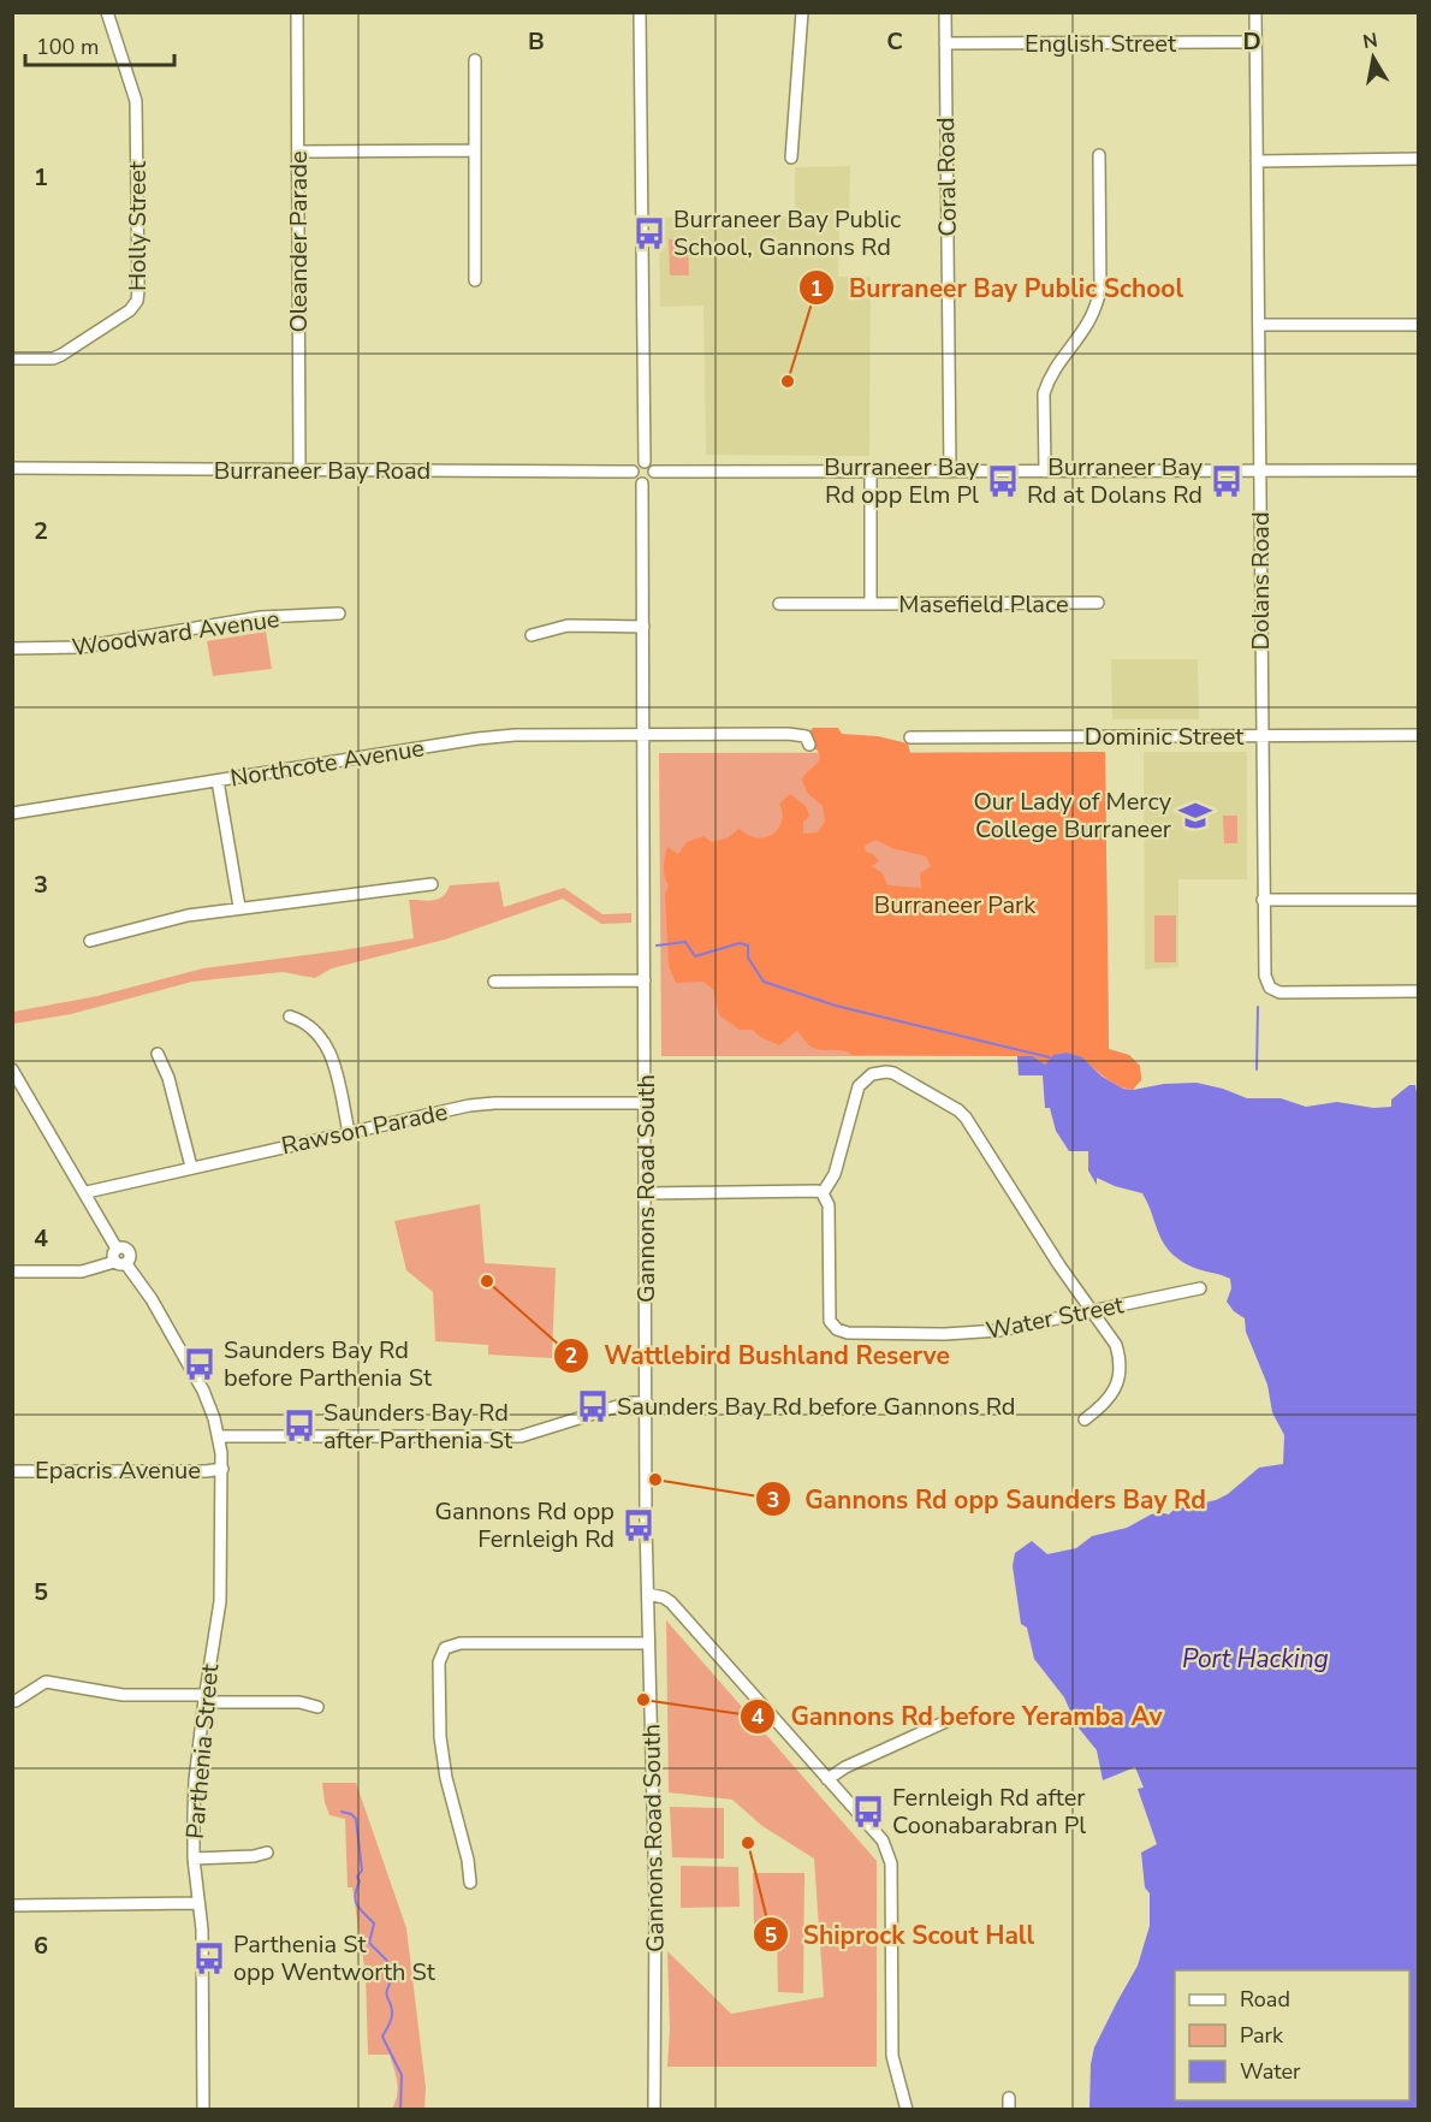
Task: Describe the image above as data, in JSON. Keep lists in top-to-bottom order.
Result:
{
  "streets": {
    "street": [
      "English Street",
      "Coral Road",
      "Holly Street",
      "Oleander Parade",
      "Burraneer Bay Road",
      "Dolans Road",
      "Masefield Place",
      "Woodward Avenue",
      "Dominic Street",
      "Northcote Avenue",
      "Rawson Parade",
      "Gannons Road South",
      "Water Street",
      "Epacris Avenue",
      "Parthenia Street"
    ]
  },
  "crossings": [
    ["English Street", "Coral Road"],
    ["English Street", "Dolans Road"],
    ["Oleander Parade", "Burraneer Bay Road"],
    ["Burraneer Bay Road", "Gannons Road South"],
    ["Dolans Road", "Dominic Street"],
    ["Northcote Avenue", "Gannons Road South"],
    ["Rawson Parade", "Gannons Road South"],
    ["Rawson Parade", "Parthenia Street"],
    ["Epacris Avenue", "Parthenia Street"]
  ],
  "water": ["Port Hacking"],
  "parks": ["Burraneer Park"],
  "places": {
    "bus stop": [
      "Burraneer Bay Public School, Gannons Rd",
      "Burraneer Bay Rd opp Elm Pl",
      "Burraneer Bay Rd at Dolans Rd",
      "Saunders Bay Rd before Parthenia St",
      "Saunders Bay Rd before Gannons Rd",
      "Saunders Bay Rd after Parthenia St",
      "Gannons Rd opp Fernleigh Rd",
      "Fernleigh Rd after Coonabarabran Pl",
      "Parthenia St opp Wentworth St"
    ],
    "other": [
      "Burraneer Bay Public School",
      "Wattlebird Bushland Reserve",
      "Gannons Rd opp Saunders Bay Rd",
      "Gannons Rd before Yeramba Av",
      "Shiprock Scout Hall"
    ],
    "school or university": ["Our Lady of Mercy College Burraneer"]
  },
  "legend": ["Road", "Park", "Water"],
  "scale_bar": "100 m",
  "north": "top",
  "grid": {
    "columns": ["B", "C", "D"],
    "rows": [
      "1",
      "2",
      "3",
      "4",
      "5",
      "6"
    ]
  }
}
